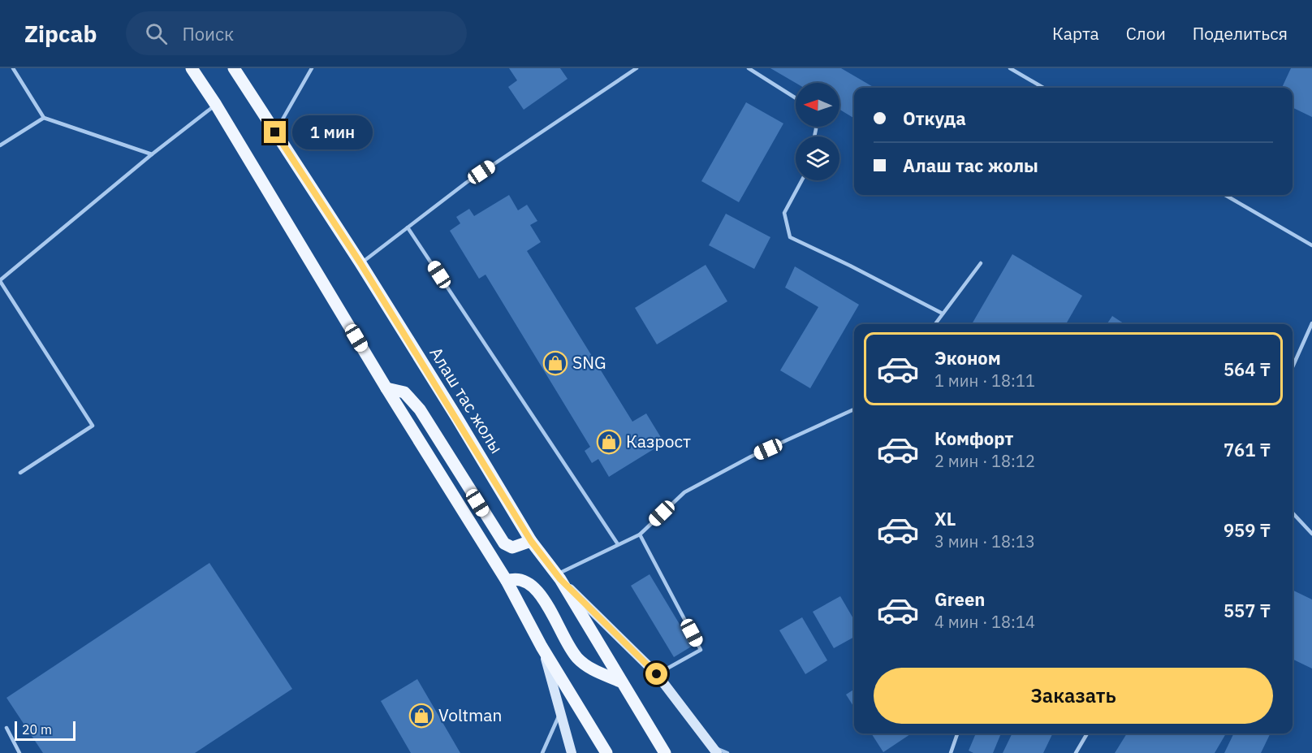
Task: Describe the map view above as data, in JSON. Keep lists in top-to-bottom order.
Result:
{
  "streets": {
    "main road": ["Алаш тас жолы"]
  },
  "places": {
    "shop": ["SNG", "Казрост", "Voltman"]
  },
  "scale_bar": "20 m",
  "north": "left",
  "page": {
    "header": "Zipcab",
    "search": "Поиск",
    "nav": ["Карта", "Слои", "Поделиться"],
    "banner": ["Откуда", "Алаш тас жолы"],
    "bubble": "1 мин",
    "list": [
      {
        "name": "Эконом",
        "note": "1 мин · 18:11",
        "value": "564 ₸"
      },
      {
        "name": "Комфорт",
        "note": "2 мин · 18:12",
        "value": "761 ₸"
      },
      {
        "name": "XL",
        "note": "3 мин · 18:13",
        "value": "959 ₸"
      },
      {
        "name": "Green",
        "note": "4 мин · 18:14",
        "value": "557 ₸"
      }
    ],
    "buttons": "Заказать",
    "scale": "20 m"
  }
}
